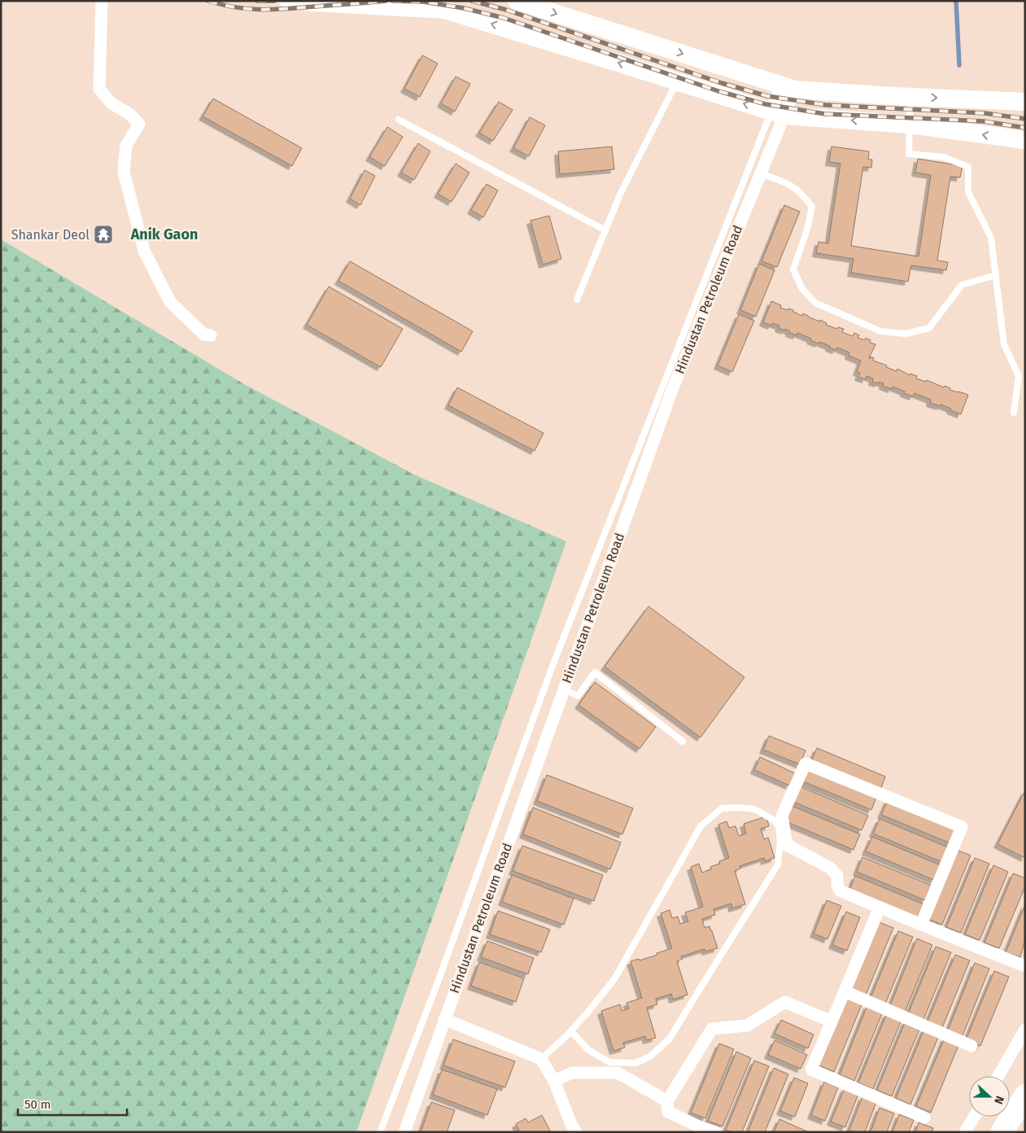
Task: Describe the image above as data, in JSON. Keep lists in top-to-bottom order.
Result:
{
  "streets": {
    "street": ["Hindustan Petroleum Road"]
  },
  "districts": ["Anik Gaon"],
  "places": {
    "temple": ["Shankar Deol"]
  },
  "scale_bar": "50 m",
  "north": "right"
}
